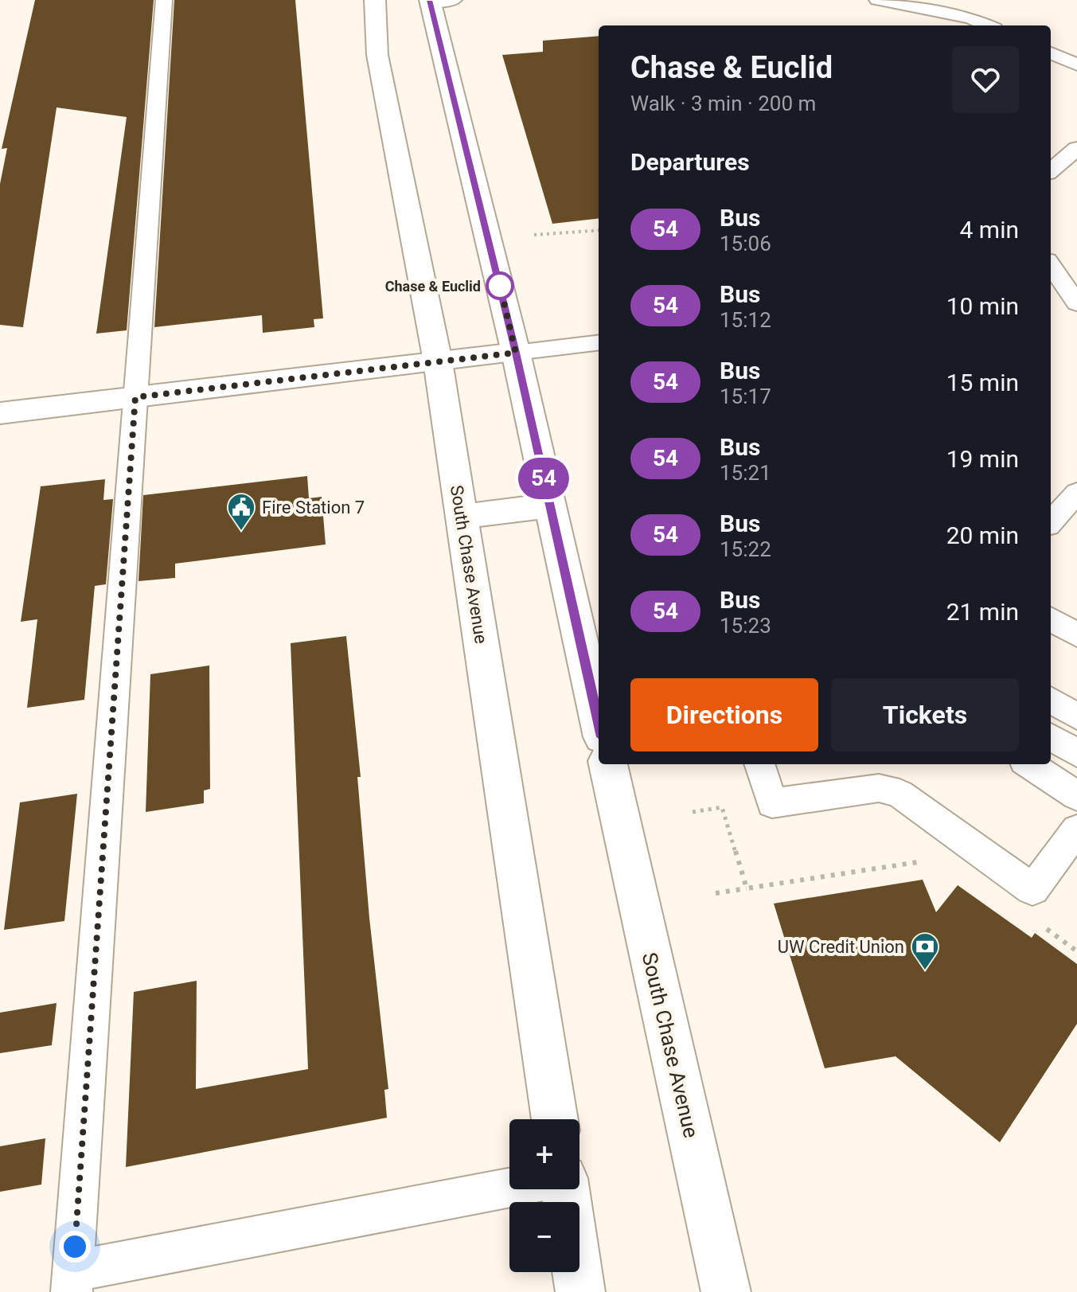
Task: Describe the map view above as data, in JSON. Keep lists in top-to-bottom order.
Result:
{
  "streets": {
    "main road": ["South Chase Avenue"]
  },
  "places": {
    "other": ["Chase & Euclid"],
    "public building": ["Fire Station 7"],
    "bank": ["UW Credit Union"]
  },
  "lines": ["bus line 54"],
  "page": {
    "on_map": "54",
    "heading": [
      ["Chase & Euclid", "Walk · 3 min · 200 m"],
      "Departures"
    ],
    "list": [
      {
        "mark": "54",
        "name": "Bus",
        "note": "15:06",
        "value": "4 min"
      },
      {
        "mark": "54",
        "name": "Bus",
        "note": "15:12",
        "value": "10 min"
      },
      {
        "mark": "54",
        "name": "Bus",
        "note": "15:17",
        "value": "15 min"
      },
      {
        "mark": "54",
        "name": "Bus",
        "note": "15:21",
        "value": "19 min"
      },
      {
        "mark": "54",
        "name": "Bus",
        "note": "15:22",
        "value": "20 min"
      },
      {
        "mark": "54",
        "name": "Bus",
        "note": "15:23",
        "value": "21 min"
      }
    ],
    "buttons": ["Directions", "Tickets"],
    "map_buttons": ["+", "−"]
  }
}
